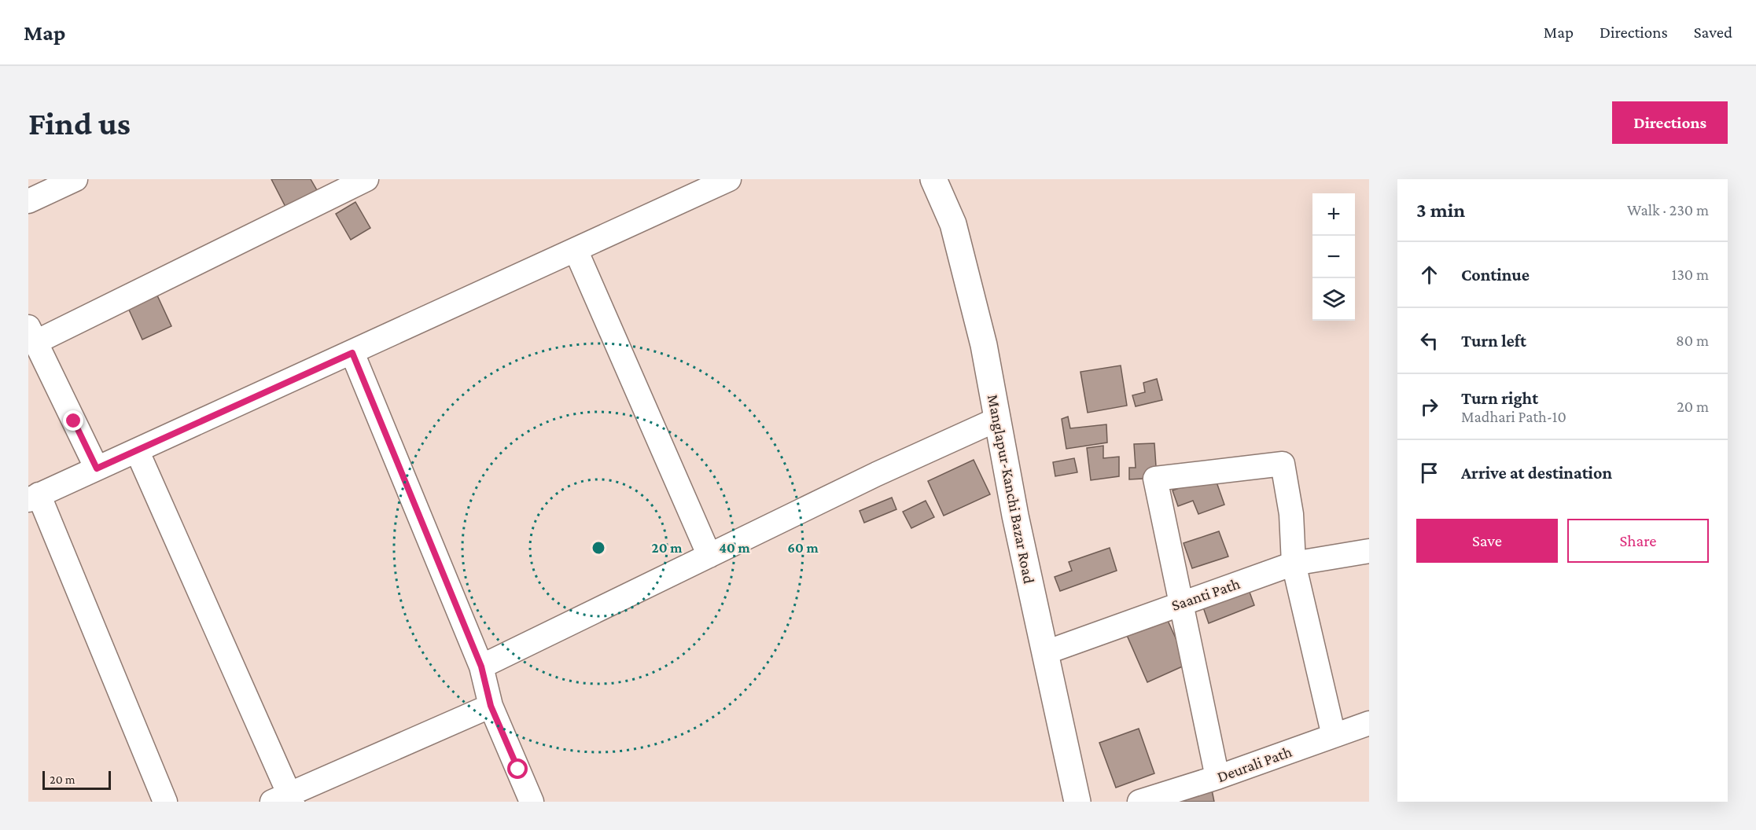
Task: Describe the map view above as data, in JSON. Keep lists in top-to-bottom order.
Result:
{
  "streets": {
    "street": ["Manglapur-Kanchi Bazar Road", "Saanti Path", "Deurali Path"]
  },
  "crossings": [
    ["Manglapur-Kanchi Bazar Road", "Saanti Path"]
  ],
  "scale_bar": "20 m",
  "page": {
    "header": "Map",
    "nav": ["Map", "Directions", "Saved"],
    "buttons": [
      "Directions",
      ["Save", "Share"]
    ],
    "title": "Find us",
    "heading": ["3 min", "Walk · 230 m"],
    "map_buttons": ["+", "−"],
    "list": [
      ["Continue", "130 m"],
      ["Turn left", "80 m"],
      ["Turn right", "Madhari Path-10", "20 m"],
      "Arrive at destination"
    ],
    "scale": "20 m"
  },
  "rings": ["20 m", "40 m", "60 m"]
}
